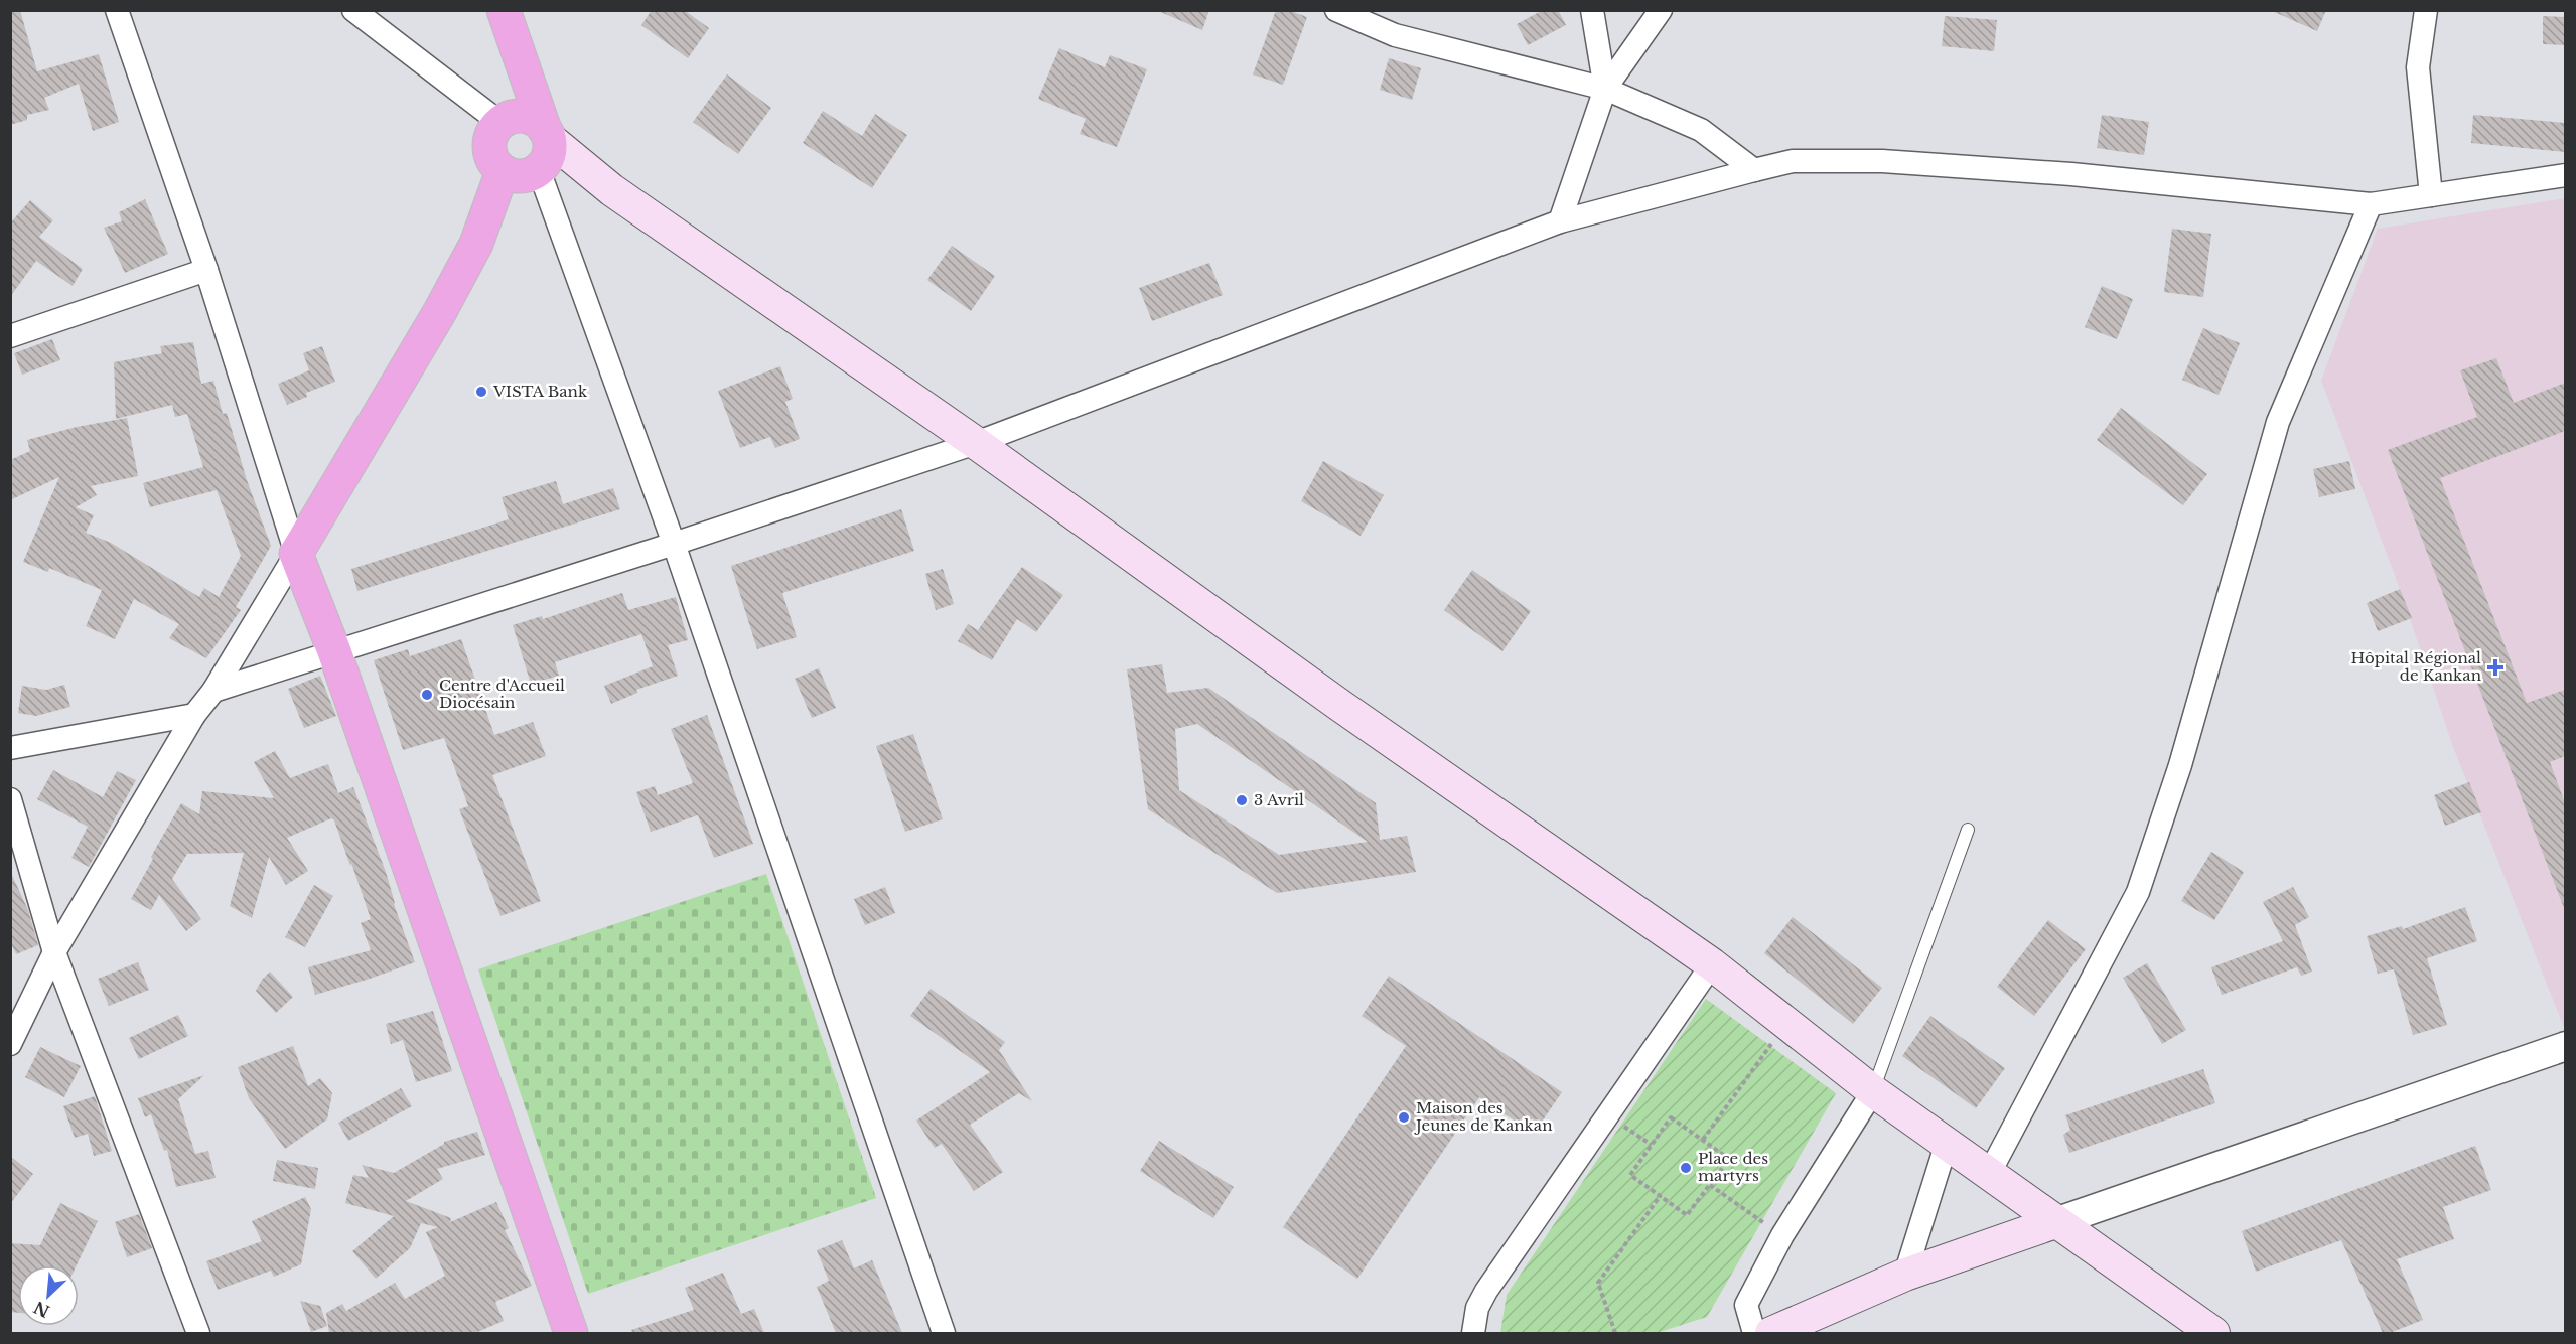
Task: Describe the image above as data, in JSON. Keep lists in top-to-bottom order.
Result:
{
  "places": {
    "other": [
      "VISTA Bank",
      "Centre d'Accueil Diocésain",
      "3 Avril",
      "Maison des Jeunes de Kankan",
      "Place des martyrs"
    ],
    "health": ["Hôpital Régional de Kankan"]
  },
  "north": "bottom left"
}
